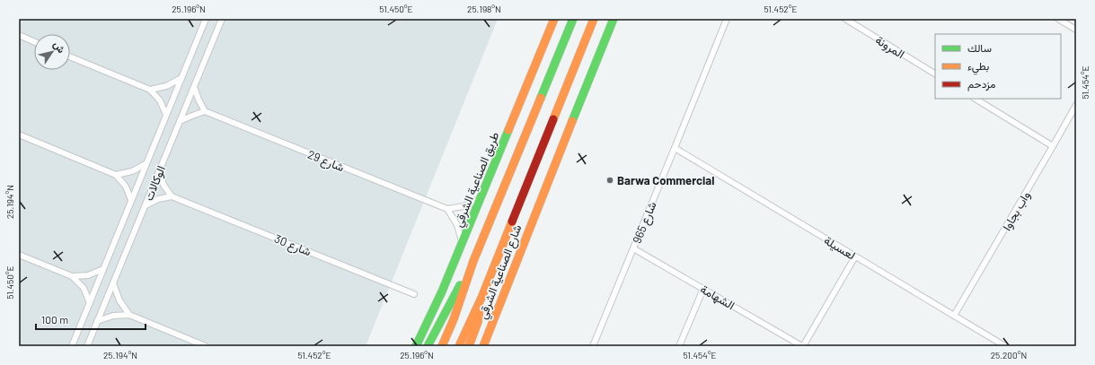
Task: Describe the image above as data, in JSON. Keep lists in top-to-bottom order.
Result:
{
  "streets": {
    "main road": ["طريق الصناعية الشرقي", "شارع الصناعية الشرقي"],
    "street": [
      "المرونة",
      "شارع 29",
      "الوكالات",
      "واب بجاوا",
      "شارع 965",
      "شارع 30",
      "لعسيلة",
      "الشهامة"
    ]
  },
  "crossings": [
    ["واب بجاوا", "لعسيلة"],
    ["شارع 965", "لعسيلة"],
    ["شارع 965", "الشهامة"],
    ["لعسيلة", "الشهامة"]
  ],
  "places": ["Barwa Commercial"],
  "legend": ["سالك", "بطيء", "مزدحم"],
  "scale_bar": "100 m",
  "north": "top right",
  "coordinates": [
    "25.196°N",
    "51.450°E",
    "25.198°N",
    "51.452°E",
    "51.454°E",
    "25.194°N",
    "25.200°N"
  ]
}
